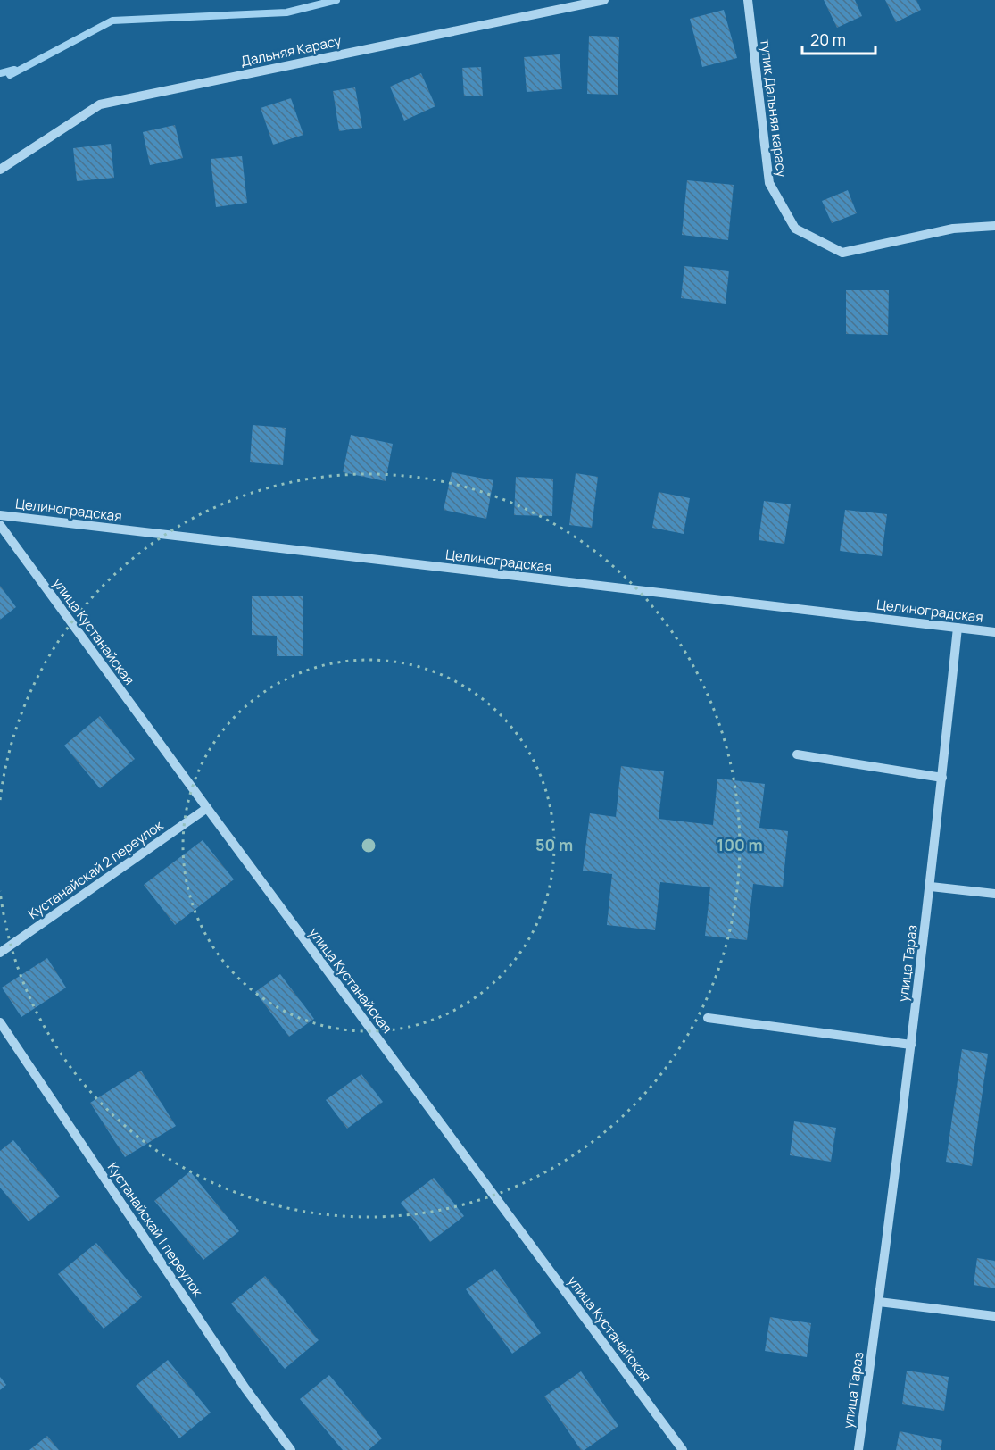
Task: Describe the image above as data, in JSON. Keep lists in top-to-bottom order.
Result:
{
  "streets": {
    "street": [
      "Дальняя Карасу",
      "тупик Дальняя карасу",
      "Целиноградская",
      "улица Кустанайская",
      "Кустанайскай 2 переулок",
      "улица Тараз",
      "Кустанайскай 1 переулок"
    ]
  },
  "crossings": [
    ["Целиноградская", "улица Тараз"],
    ["улица Кустанайская", "Кустанайскай 2 переулок"]
  ],
  "scale_bar": "20 m",
  "rings": ["50 m", "100 m"]
}
